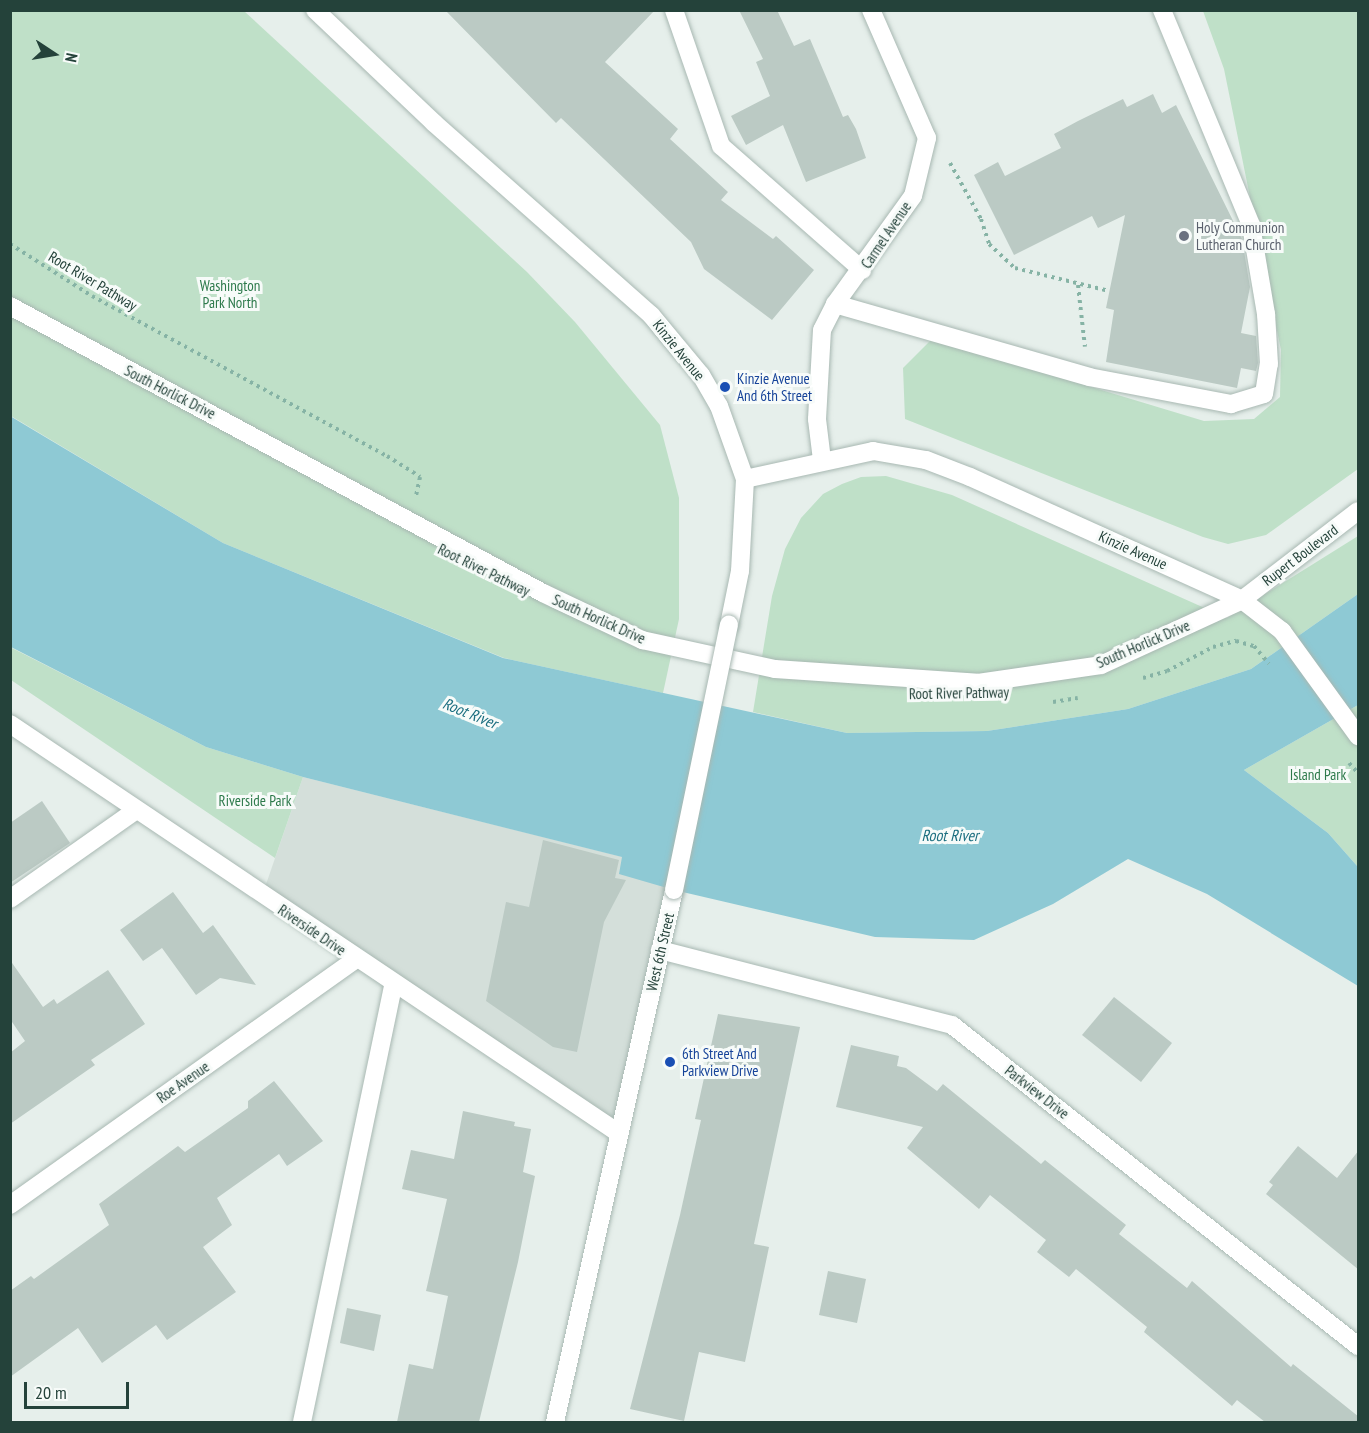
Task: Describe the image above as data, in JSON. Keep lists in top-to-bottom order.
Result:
{
  "streets": {
    "street": [
      "Carmel Avenue",
      "Kinzie Avenue",
      "South Horlick Drive",
      "Rupert Boulevard",
      "Riverside Drive",
      "West 6th Street",
      "Roe Avenue",
      "Parkview Drive"
    ],
    "path": ["Root River Pathway"]
  },
  "crossings": [
    ["Carmel Avenue", "Kinzie Avenue"],
    ["Root River Pathway", "South Horlick Drive"],
    ["Kinzie Avenue", "South Horlick Drive"],
    ["Kinzie Avenue", "Rupert Boulevard"],
    ["Kinzie Avenue", "West 6th Street"],
    ["South Horlick Drive", "Rupert Boulevard"],
    ["Riverside Drive", "West 6th Street"],
    ["Riverside Drive", "Roe Avenue"],
    ["West 6th Street", "Parkview Drive"]
  ],
  "water": ["Root River"],
  "parks": ["Washington Park North", "Island Park", "Riverside Park"],
  "places": ["Holy Communion Lutheran Church", "Kinzie Avenue And 6th Street", "6th Street And Parkview Drive"],
  "scale_bar": "20 m",
  "north": "right"
}
